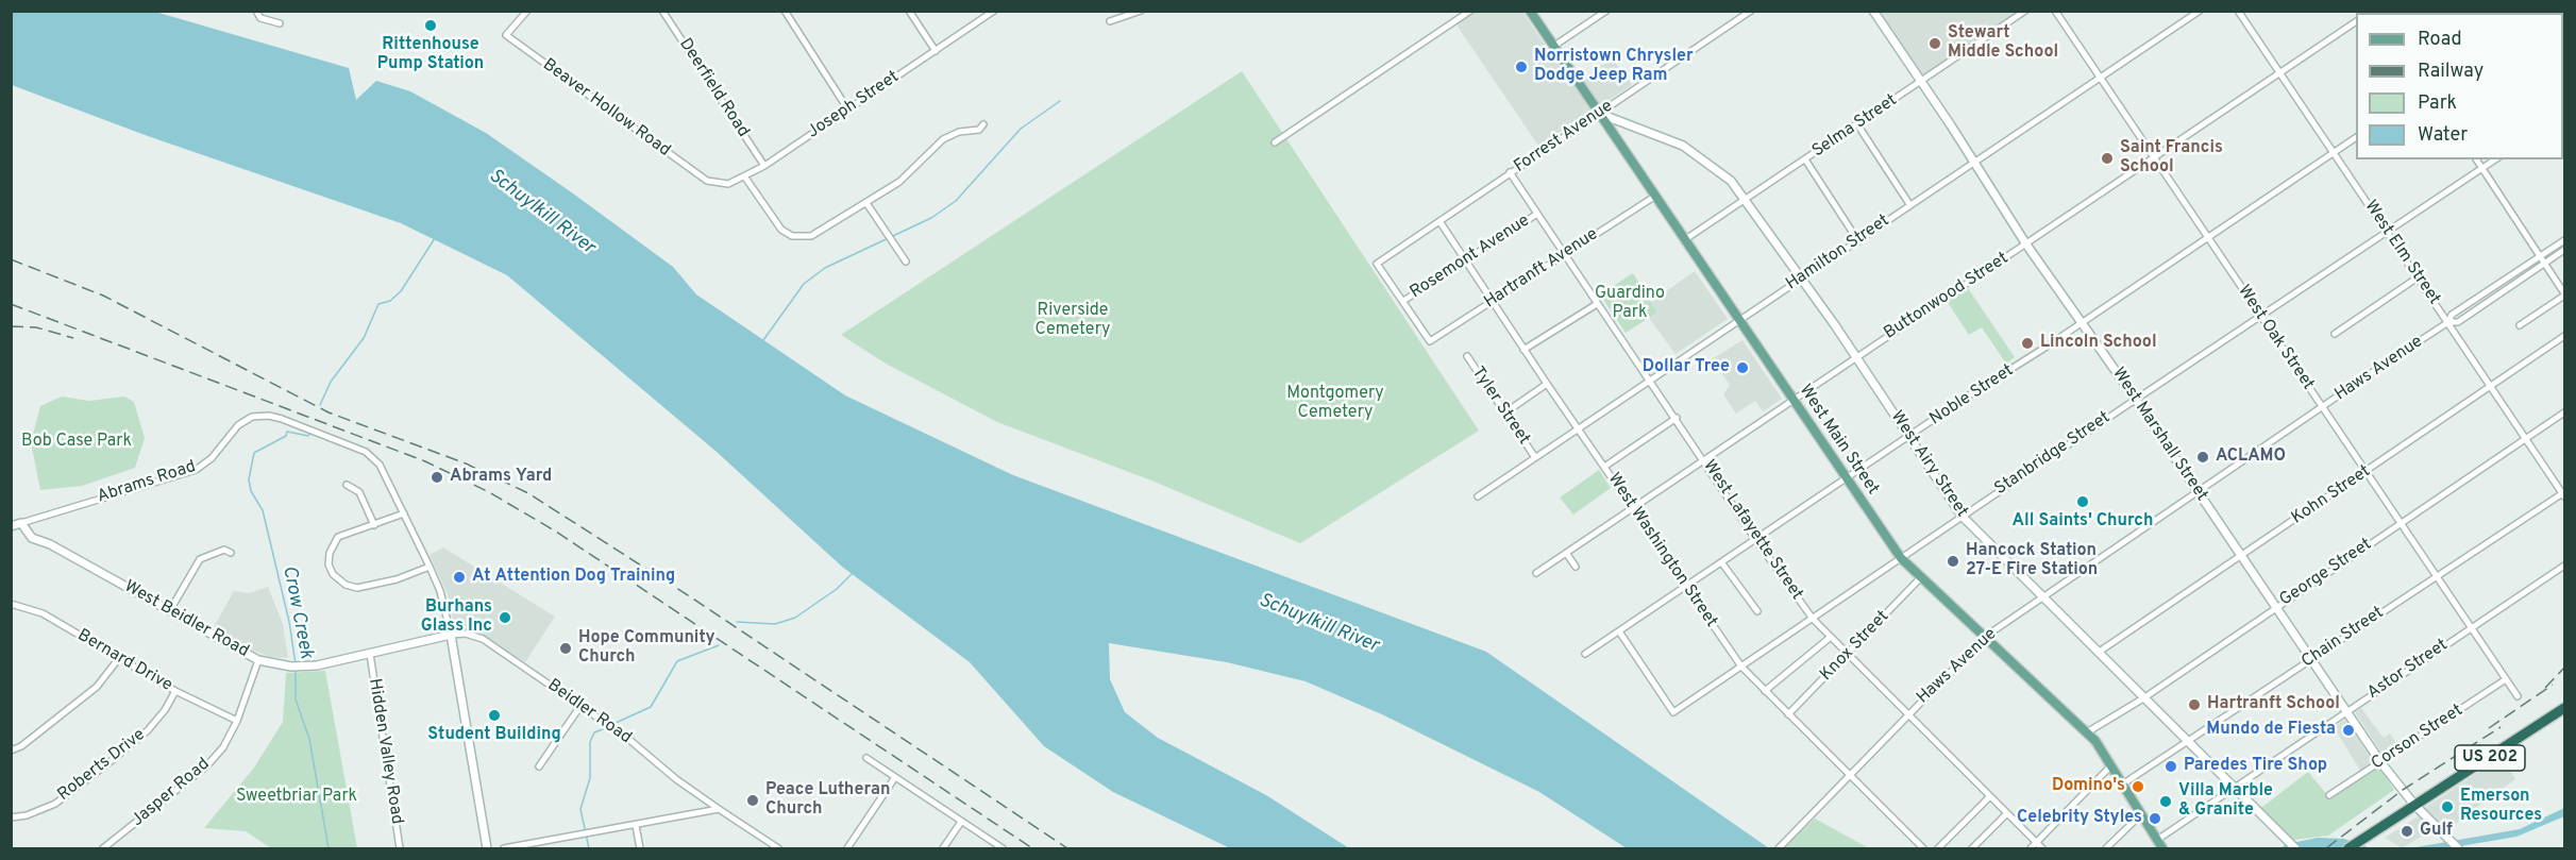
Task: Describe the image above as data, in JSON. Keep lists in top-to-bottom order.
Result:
{
  "streets": {
    "highway": ["US 202"],
    "main road": ["West Main Street"],
    "street": [
      "Deerfield Road",
      "Joseph Street",
      "Beaver Hollow Road",
      "Selma Street",
      "Forrest Avenue",
      "Hamilton Street",
      "West Elm Street",
      "Rosemont Avenue",
      "Hartranft Avenue",
      "Buttonwood Street",
      "West Oak Street",
      "Haws Avenue",
      "Noble Street",
      "Tyler Street",
      "West Marshall Street",
      "Stanbridge Street",
      "West Airy Street",
      "Abrams Road",
      "Kohn Street",
      "West Lafayette Street",
      "West Washington Street",
      "George Street",
      "West Beidler Road",
      "Chain Street",
      "Knox Street",
      "Bernard Drive",
      "Astor Street",
      "Beidler Road",
      "Corson Street",
      "Hidden Valley Road",
      "Roberts Drive",
      "Jasper Road"
    ]
  },
  "crossings": [
    ["Deerfield Road", "Joseph Street"],
    ["Joseph Street", "Beaver Hollow Road"],
    ["Selma Street", "West Marshall Street"],
    ["Selma Street", "West Main Street"],
    ["Selma Street", "West Airy Street"],
    ["Forrest Avenue", "Rosemont Avenue"],
    ["Forrest Avenue", "Hartranft Avenue"],
    ["Forrest Avenue", "West Main Street"],
    ["Forrest Avenue", "West Airy Street"],
    ["Forrest Avenue", "West Lafayette Street"],
    ["Forrest Avenue", "West Washington Street"],
    ["Hamilton Street", "West Oak Street"],
    ["Hamilton Street", "Tyler Street"],
    ["Hamilton Street", "West Marshall Street"],
    ["Hamilton Street", "West Main Street"],
    ["Hamilton Street", "West Airy Street"],
    ["Hamilton Street", "West Lafayette Street"],
    ["Hamilton Street", "West Washington Street"],
    ["West Elm Street", "Buttonwood Street"],
    ["West Elm Street", "Haws Avenue"],
    ["West Elm Street", "Noble Street"],
    ["West Elm Street", "Stanbridge Street"],
    ["West Elm Street", "Kohn Street"],
    ["West Elm Street", "George Street"],
    ["West Elm Street", "Chain Street"],
    ["Rosemont Avenue", "Hartranft Avenue"],
    ["Rosemont Avenue", "West Lafayette Street"],
    ["Rosemont Avenue", "West Washington Street"],
    ["Hartranft Avenue", "West Main Street"],
    ["Hartranft Avenue", "West Lafayette Street"],
    ["Hartranft Avenue", "West Washington Street"],
    ["Buttonwood Street", "West Oak Street"],
    ["Buttonwood Street", "West Marshall Street"],
    ["Buttonwood Street", "West Main Street"],
    ["Buttonwood Street", "West Airy Street"],
    ["Buttonwood Street", "West Lafayette Street"],
    ["Buttonwood Street", "West Washington Street"],
    ["West Oak Street", "Haws Avenue"],
    ["West Oak Street", "Noble Street"],
    ["West Oak Street", "Stanbridge Street"],
    ["West Oak Street", "Kohn Street"],
    ["West Oak Street", "George Street"],
    ["West Oak Street", "Chain Street"],
    ["West Oak Street", "Astor Street"],
    ["West Oak Street", "Corson Street"],
    ["Haws Avenue", "West Marshall Street"],
    ["Haws Avenue", "West Main Street"],
    ["Haws Avenue", "West Airy Street"],
    ["Haws Avenue", "West Lafayette Street"],
    ["Haws Avenue", "West Washington Street"],
    ["Noble Street", "West Marshall Street"],
    ["Noble Street", "West Main Street"],
    ["Noble Street", "Stanbridge Street"],
    ["Noble Street", "West Airy Street"],
    ["Noble Street", "West Lafayette Street"],
    ["Noble Street", "West Washington Street"],
    ["West Marshall Street", "Stanbridge Street"],
    ["West Marshall Street", "Kohn Street"],
    ["West Marshall Street", "George Street"],
    ["West Marshall Street", "Chain Street"],
    ["West Marshall Street", "Astor Street"],
    ["West Marshall Street", "Corson Street"],
    ["West Marshall Street", "US 202"],
    ["West Main Street", "Stanbridge Street"],
    ["West Main Street", "West Airy Street"],
    ["West Main Street", "George Street"],
    ["West Main Street", "Chain Street"],
    ["West Main Street", "Knox Street"],
    ["West Main Street", "Astor Street"],
    ["Stanbridge Street", "West Airy Street"],
    ["Stanbridge Street", "West Lafayette Street"],
    ["Stanbridge Street", "West Washington Street"],
    ["West Airy Street", "Kohn Street"],
    ["West Airy Street", "George Street"],
    ["West Airy Street", "Chain Street"],
    ["West Airy Street", "Astor Street"],
    ["Abrams Road", "West Beidler Road"],
    ["Abrams Road", "Beidler Road"],
    ["West Lafayette Street", "Knox Street"],
    ["West Washington Street", "Knox Street"],
    ["West Beidler Road", "Beidler Road"],
    ["West Beidler Road", "Hidden Valley Road"],
    ["West Beidler Road", "Jasper Road"],
    ["Bernard Drive", "Roberts Drive"],
    ["Bernard Drive", "Jasper Road"]
  ],
  "water": ["Schuylkill River", "Crow Creek"],
  "parks": [
    "Guardino Park",
    "Riverside Cemetery",
    "Montgomery Cemetery",
    "Bob Case Park",
    "Sweetbriar Park"
  ],
  "places": [
    "Rittenhouse Pump Station",
    "Stewart Middle School",
    "Norristown Chrysler Dodge Jeep Ram",
    "Saint Francis School",
    "Lincoln School",
    "Dollar Tree",
    "ACLAMO",
    "Abrams Yard",
    "All Saints' Church",
    "Hancock Station 27-E Fire Station",
    "At Attention Dog Training",
    "Burhans Glass Inc",
    "Hope Community Church",
    "Hartranft School",
    "Student Building",
    "Mundo de Fiesta",
    "Paredes Tire Shop",
    "Domino's",
    "Peace Lutheran Church",
    "Villa Marble & Granite",
    "Emerson Resources",
    "Celebrity Styles",
    "Gulf"
  ],
  "legend": [
    "Road",
    "Railway",
    "Park",
    "Water"
  ]
}
